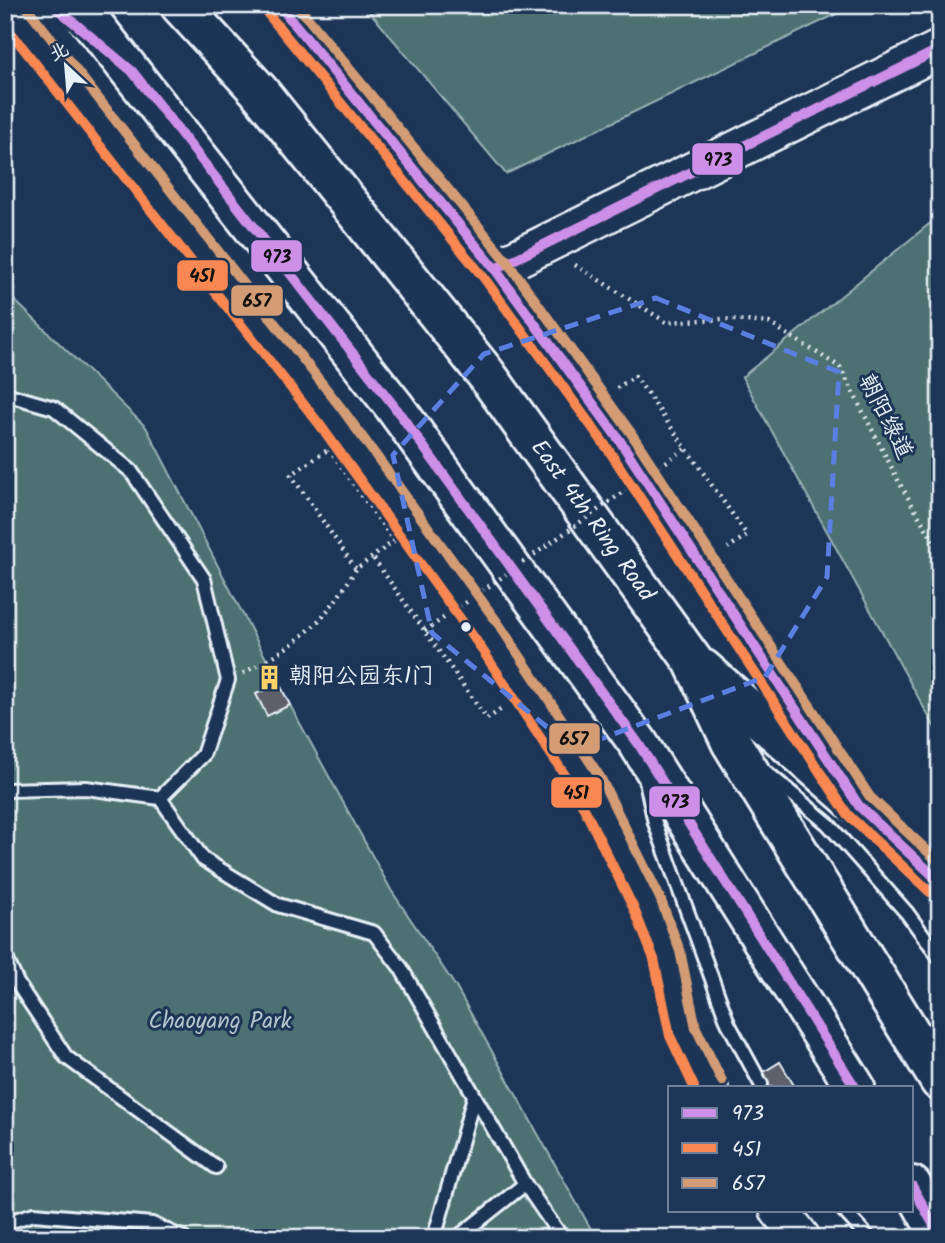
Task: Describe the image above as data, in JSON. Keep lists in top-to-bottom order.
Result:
{
  "streets": {
    "highway": ["East 4th Ring Road"],
    "path": ["朝阳绿道"]
  },
  "parks": ["Chaoyang Park"],
  "places": {
    "building": ["朝阳公园东1门"]
  },
  "lines": ["transit line 973", "transit line 657", "transit line 451"],
  "legend": ["973", "451", "657"],
  "north": "top left"
}
